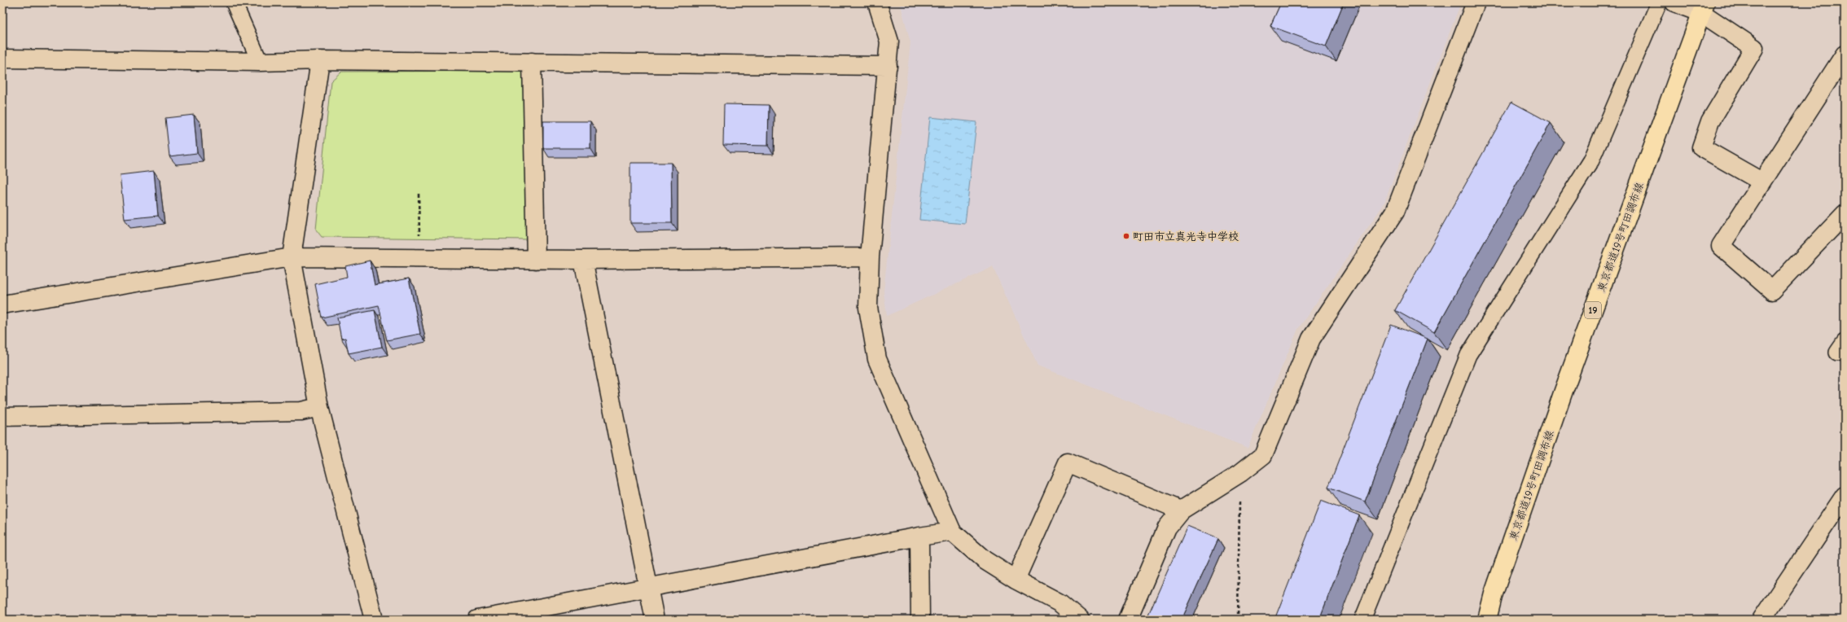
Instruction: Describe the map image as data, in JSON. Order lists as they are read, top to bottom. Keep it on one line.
{"streets":{"main road":["東京都道19号町田調布線","19"]},"places":["町田市立真光寺中学校"]}
